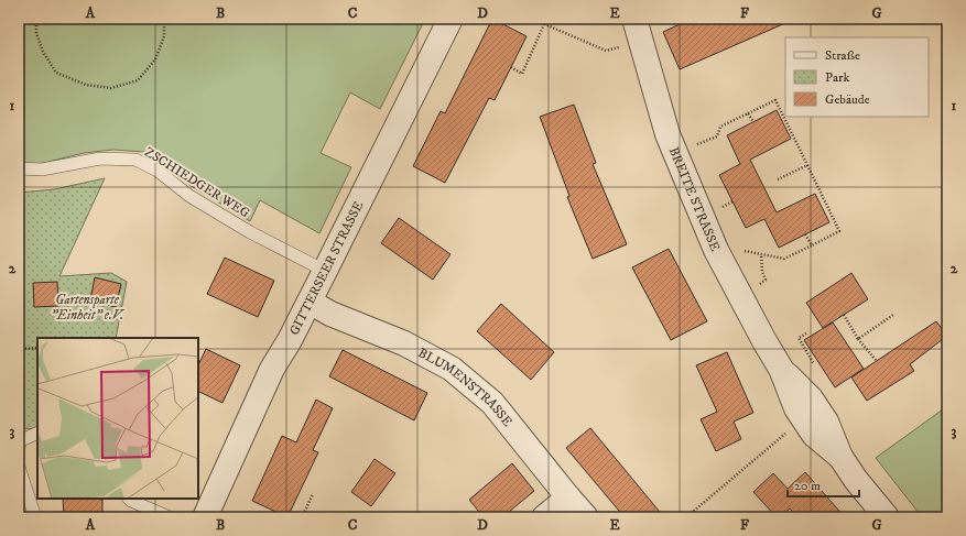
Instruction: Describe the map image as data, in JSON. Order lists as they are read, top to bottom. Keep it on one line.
{"streets":{"street":["BREITE STRASSE","GITTERSEER STRASSE","BLUMENSTRASSE"],"lane":["ZSCHIEDGER WEG"]},"crossings":[["ZSCHIEDGER WEG","GITTERSEER STRASSE"],["GITTERSEER STRASSE","BLUMENSTRASSE"]],"parks":["Gartensparte \"Einheit\" e.V."],"legend":["Straße","Park","Gebäude"],"scale_bar":"20 m","grid":{"columns":["A","B","C","D","E","F","G"],"rows":["1","2","3"]}}
